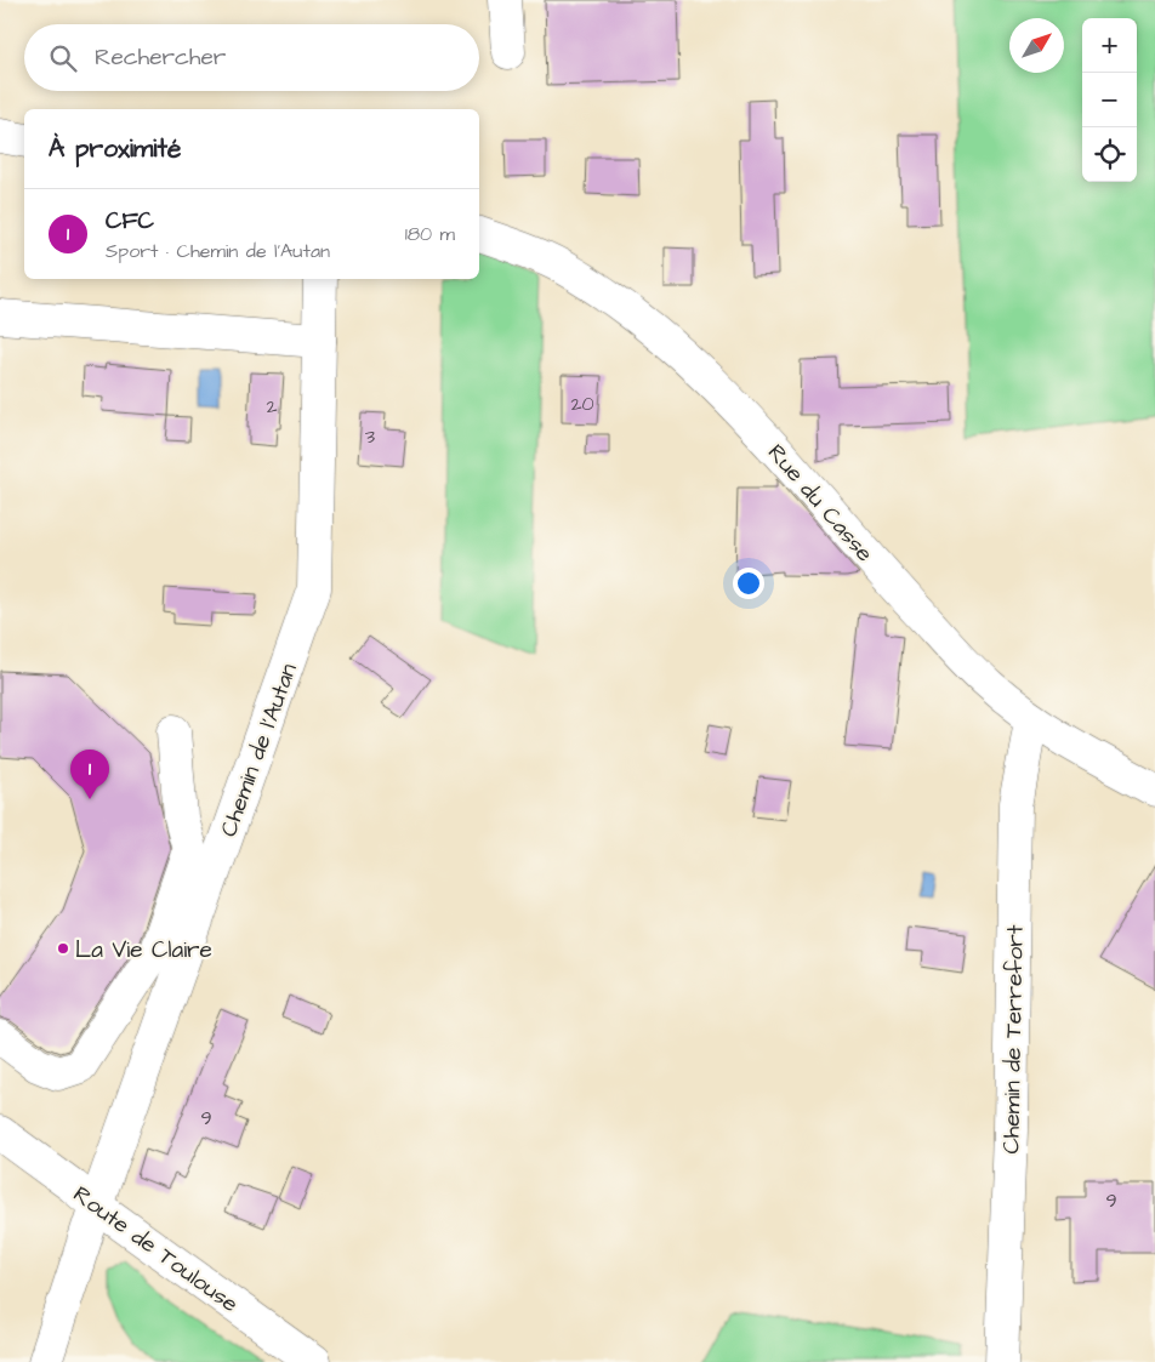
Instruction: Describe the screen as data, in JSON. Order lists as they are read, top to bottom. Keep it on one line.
{"streets":{"street":["Rue du Casse","Chemin de l'Autan","Chemin de Terrefort","Route de Toulouse"]},"crossings":[["Rue du Casse","Chemin de Terrefort"],["Chemin de l'Autan","Route de Toulouse"]],"places":["La Vie Claire"],"house_numbers":["20","2","3","9","9"],"north":"top right","page":{"map_buttons":["+","−"],"search":"Rechercher","heading":"À proximité","list":[{"mark":"1","name":"CFC","note":"Sport · Chemin de l'Autan","value":"180 m"}],"pins":"1"}}
